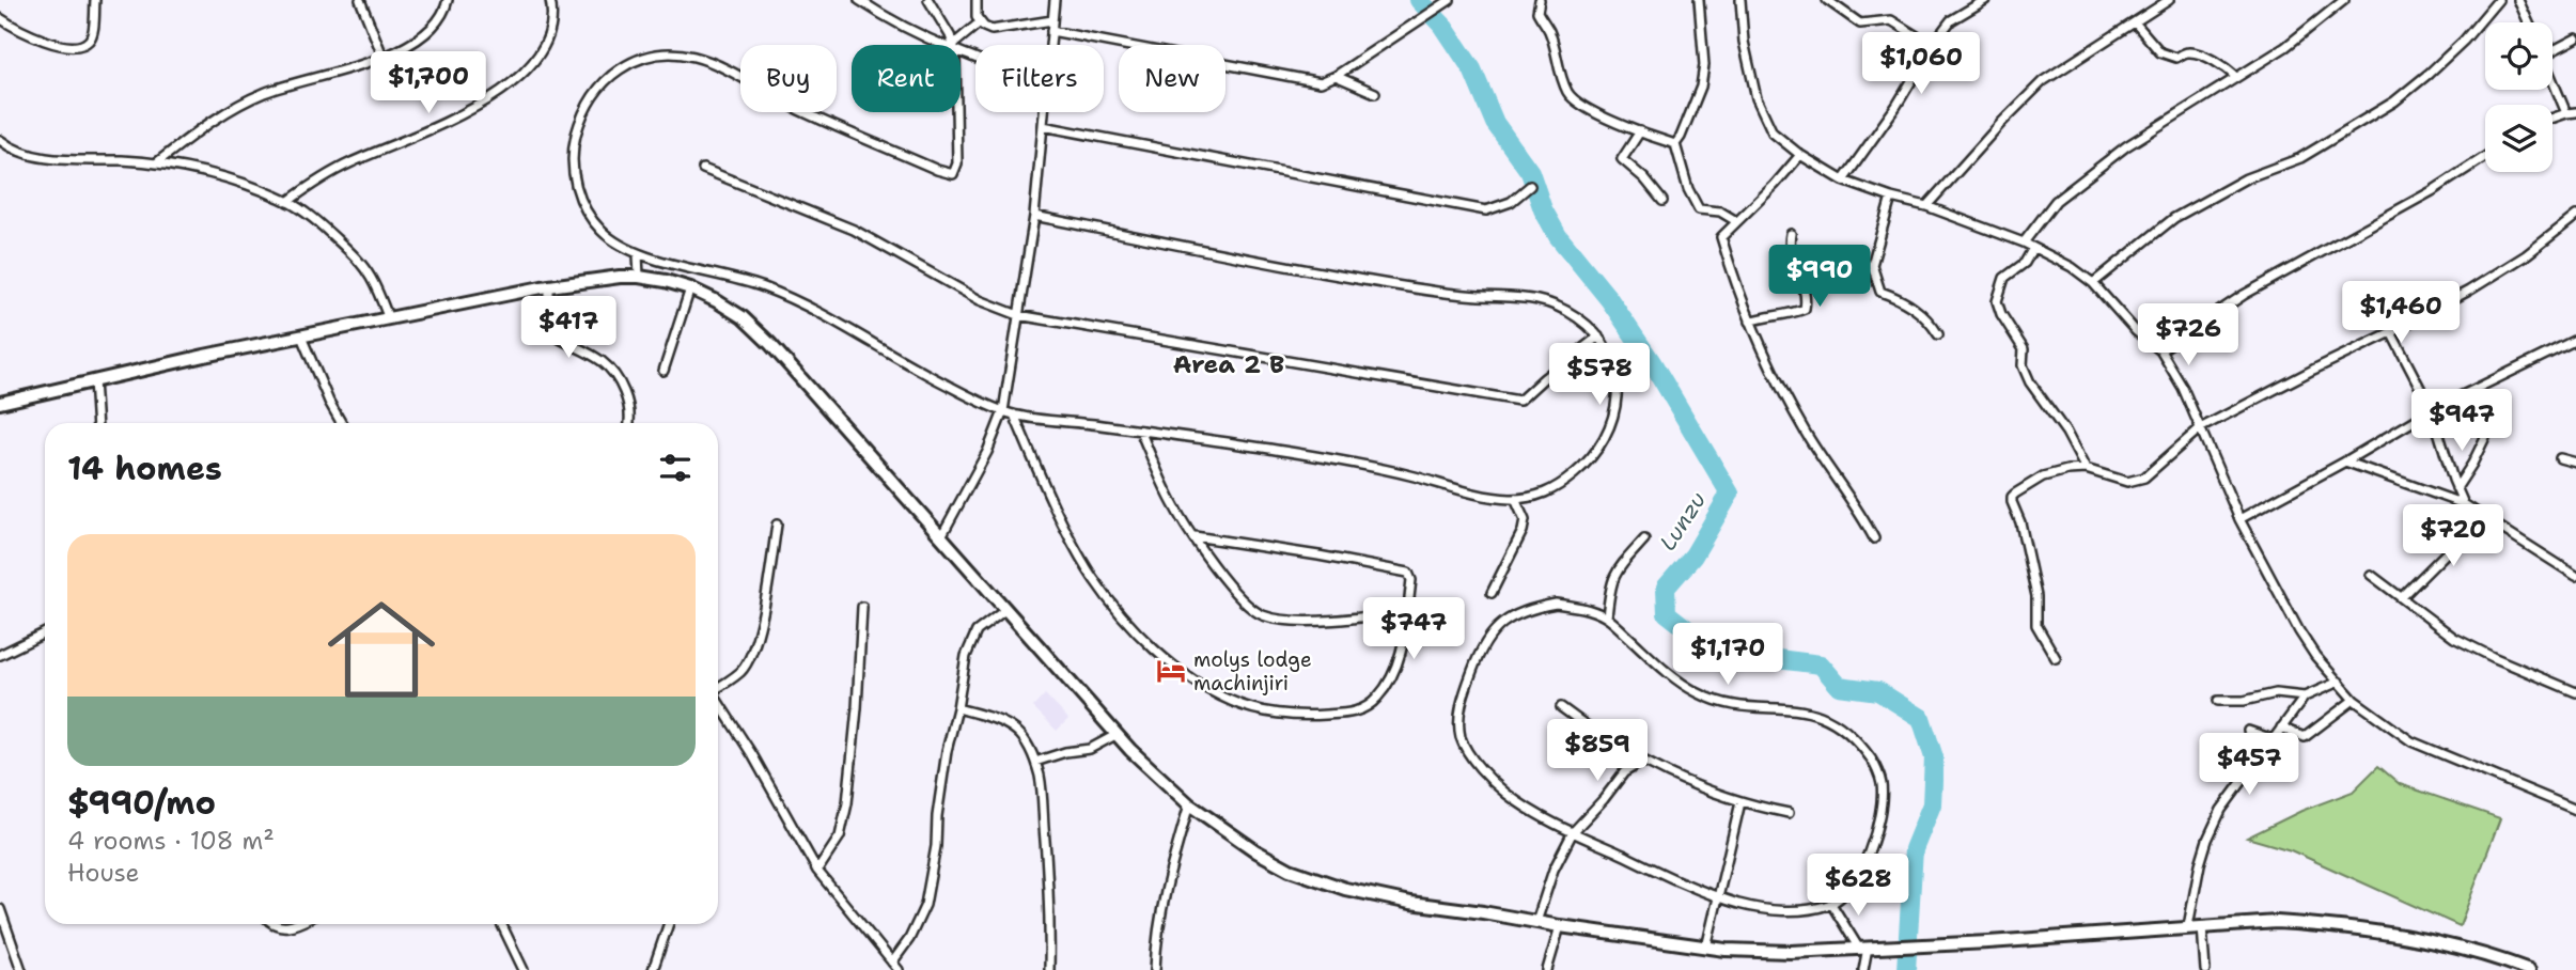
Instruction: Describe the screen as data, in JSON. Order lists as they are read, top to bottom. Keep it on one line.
{"districts":["Area 2 B"],"water":["Lunzu"],"places":{"hotel":["molys lodge machinjiri"]},"page":{"price":["$1,060","$1,700","$990","$1,460","$417","$726","$578","$947","$720","$747","$1,170","$859","$457","$628"],"chip":["Buy","Rent","Filters","New"],"heading":"14 homes","list":[{"name":"$990/mo","note":"4 rooms · 108 m² · House"}]}}
